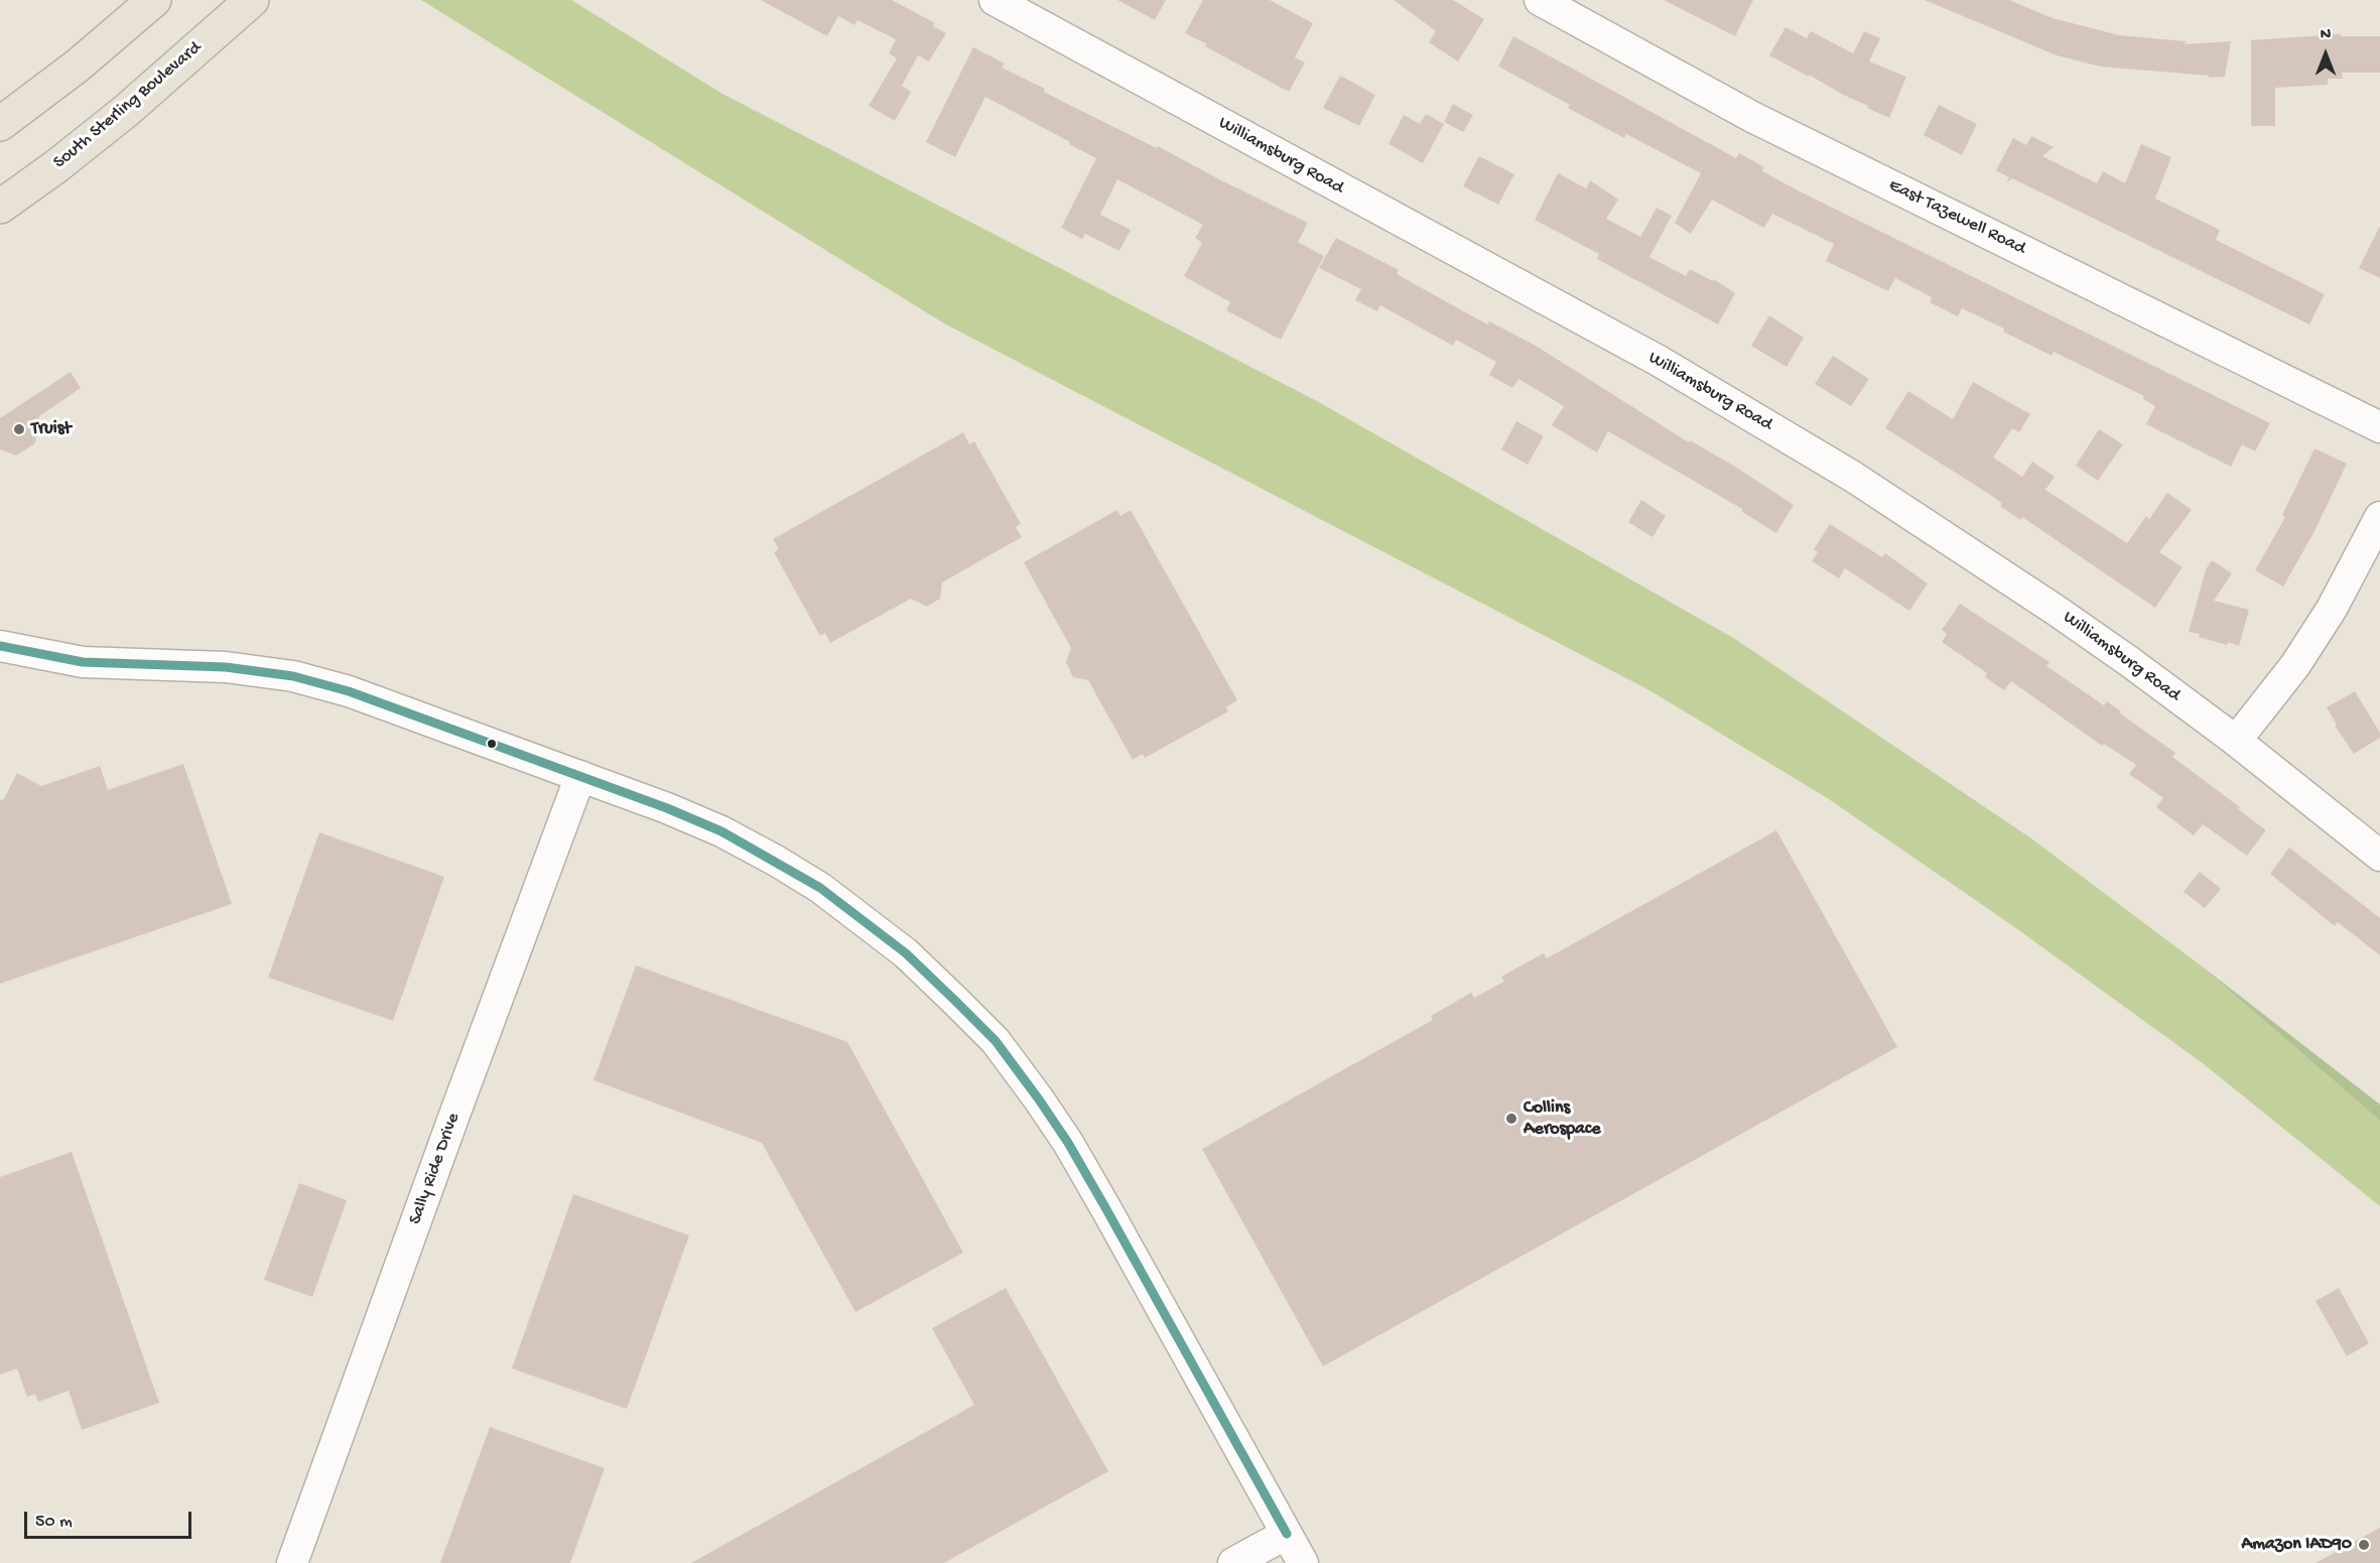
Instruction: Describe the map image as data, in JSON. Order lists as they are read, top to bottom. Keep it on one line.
{"streets":{"main road":["South Sterling Boulevard"],"street":["Williamsburg Road","East Tazewell Road","Sally Ride Drive"]},"places":["Truist","Collins Aerospace","Amazon IAD90"],"scale_bar":"50 m","north":"top"}
